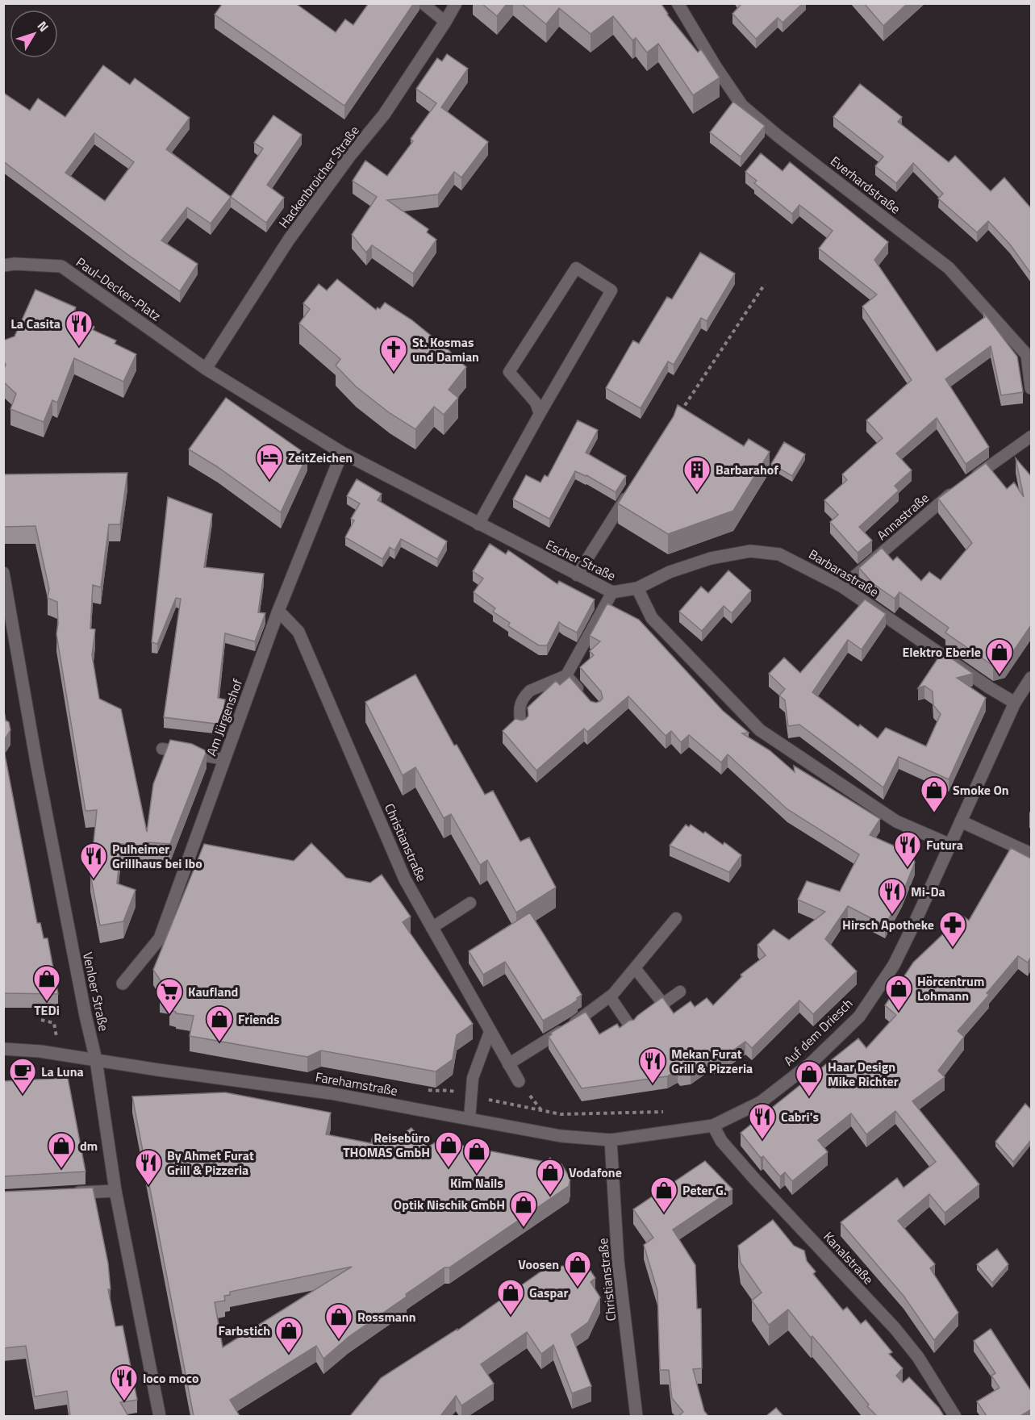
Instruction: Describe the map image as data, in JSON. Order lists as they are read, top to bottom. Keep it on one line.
{"streets":{"street":["Hackenbroicher Straße","Everhardstraße","Paul-Decker-Platz","Escher Straße","Barbarastraße","Am Jürgenshof","Christianstraße","Venloer Straße","Auf dem Driesch","Farehamstraße","Kanalstraße"],"lane":["Annastraße"]},"crossings":[["Hackenbroicher Straße","Paul-Decker-Platz"],["Hackenbroicher Straße","Escher Straße"],["Paul-Decker-Platz","Escher Straße"],["Annastraße","Barbarastraße"],["Escher Straße","Barbarastraße"],["Escher Straße","Am Jürgenshof"],["Barbarastraße","Auf dem Driesch"],["Am Jürgenshof","Christianstraße"],["Christianstraße","Auf dem Driesch"],["Christianstraße","Farehamstraße"],["Venloer Straße","Farehamstraße"],["Auf dem Driesch","Farehamstraße"],["Auf dem Driesch","Kanalstraße"]],"places":{"restaurant":["La Casita","Futura","Pulheimer Grillhaus bei Ibo","Mi-Da","Mekan Furat Grill & Pizzeria","Cabri's","By Ahmet Furat Grill & Pizzeria","loco moco"],"church":["St. Kosmas und Damian"],"hotel":["ZeitZeichen"],"building":["Barbarahof"],"shop":["Elektro Eberle","Smoke On","TEDi","Hörcentrum Lohmann","Friends","Haar Design Mike Richter","Reisebüro THOMAS GmbH","dm","Kim Nails","Vodafone","Peter G.","Optik Nischik GmbH","Voosen","Gaspar","Rossmann","Farbstich"],"pharmacy":["Hirsch Apotheke"],"supermarket":["Kaufland"],"cafe":["La Luna"]},"north":"top right"}
